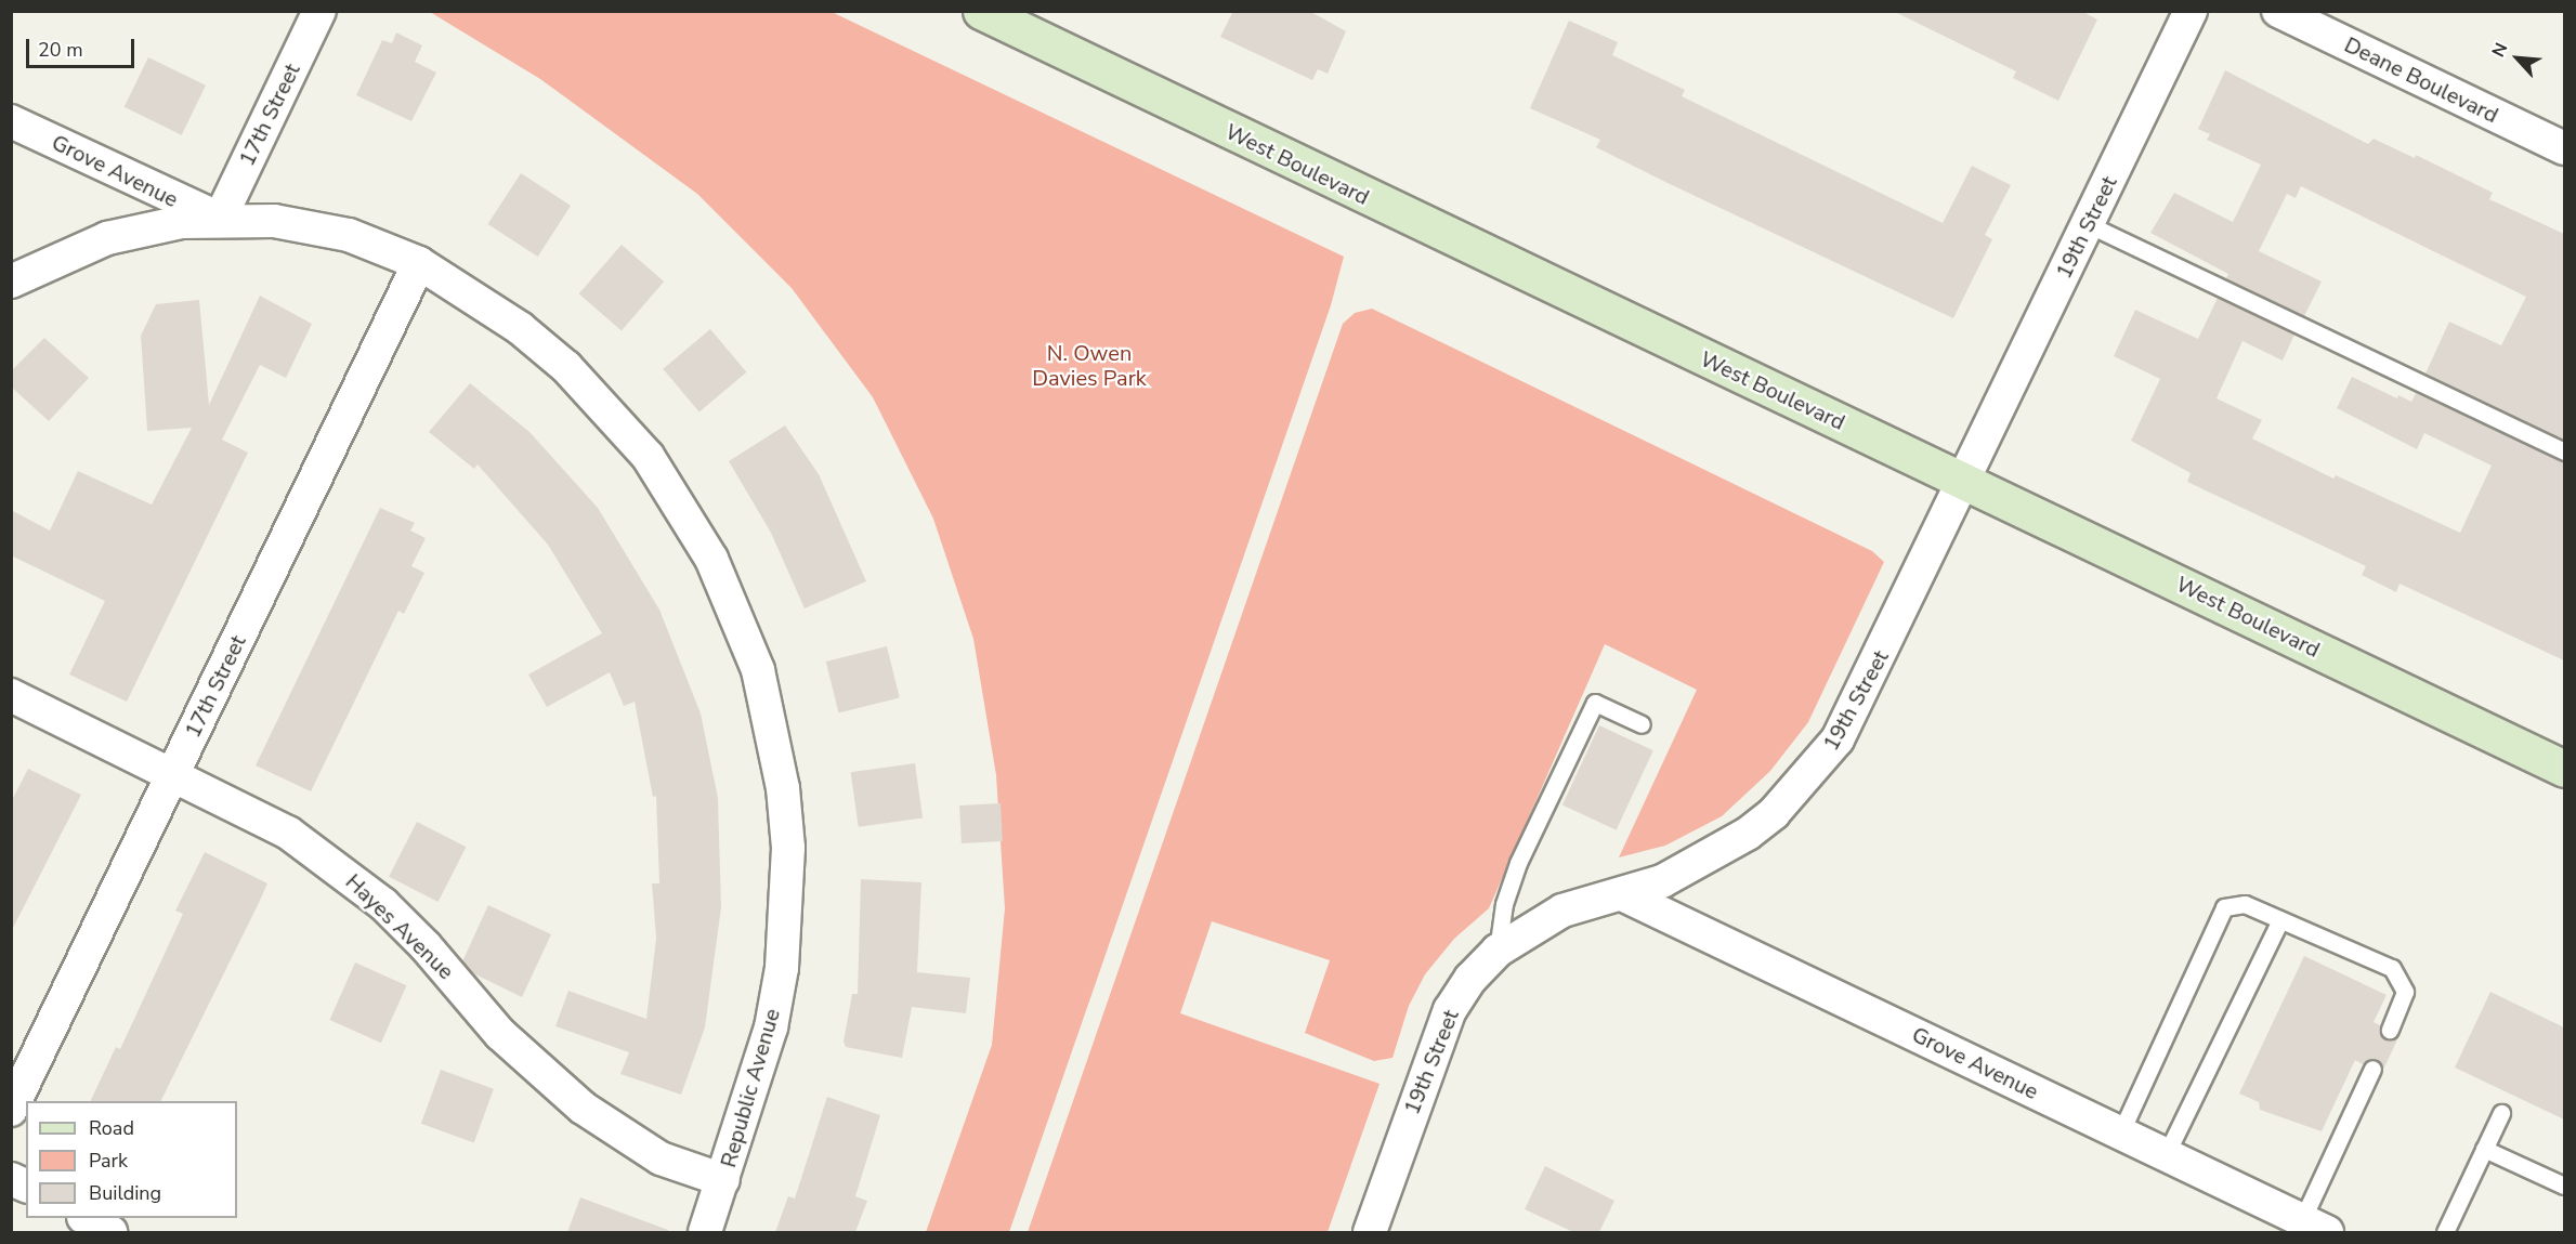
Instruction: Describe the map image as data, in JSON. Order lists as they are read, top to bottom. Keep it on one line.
{"streets":{"street":["Deane Boulevard","17th Street","West Boulevard","Grove Avenue","19th Street","Hayes Avenue","Republic Avenue"]},"crossings":[["17th Street","Grove Avenue"],["17th Street","Hayes Avenue"],["17th Street","Republic Avenue"],["West Boulevard","19th Street"],["Grove Avenue","19th Street"],["Grove Avenue","Republic Avenue"],["Hayes Avenue","Republic Avenue"]],"parks":["N. Owen Davies Park"],"legend":["Road","Park","Building"],"scale_bar":"20 m","north":"top left"}
